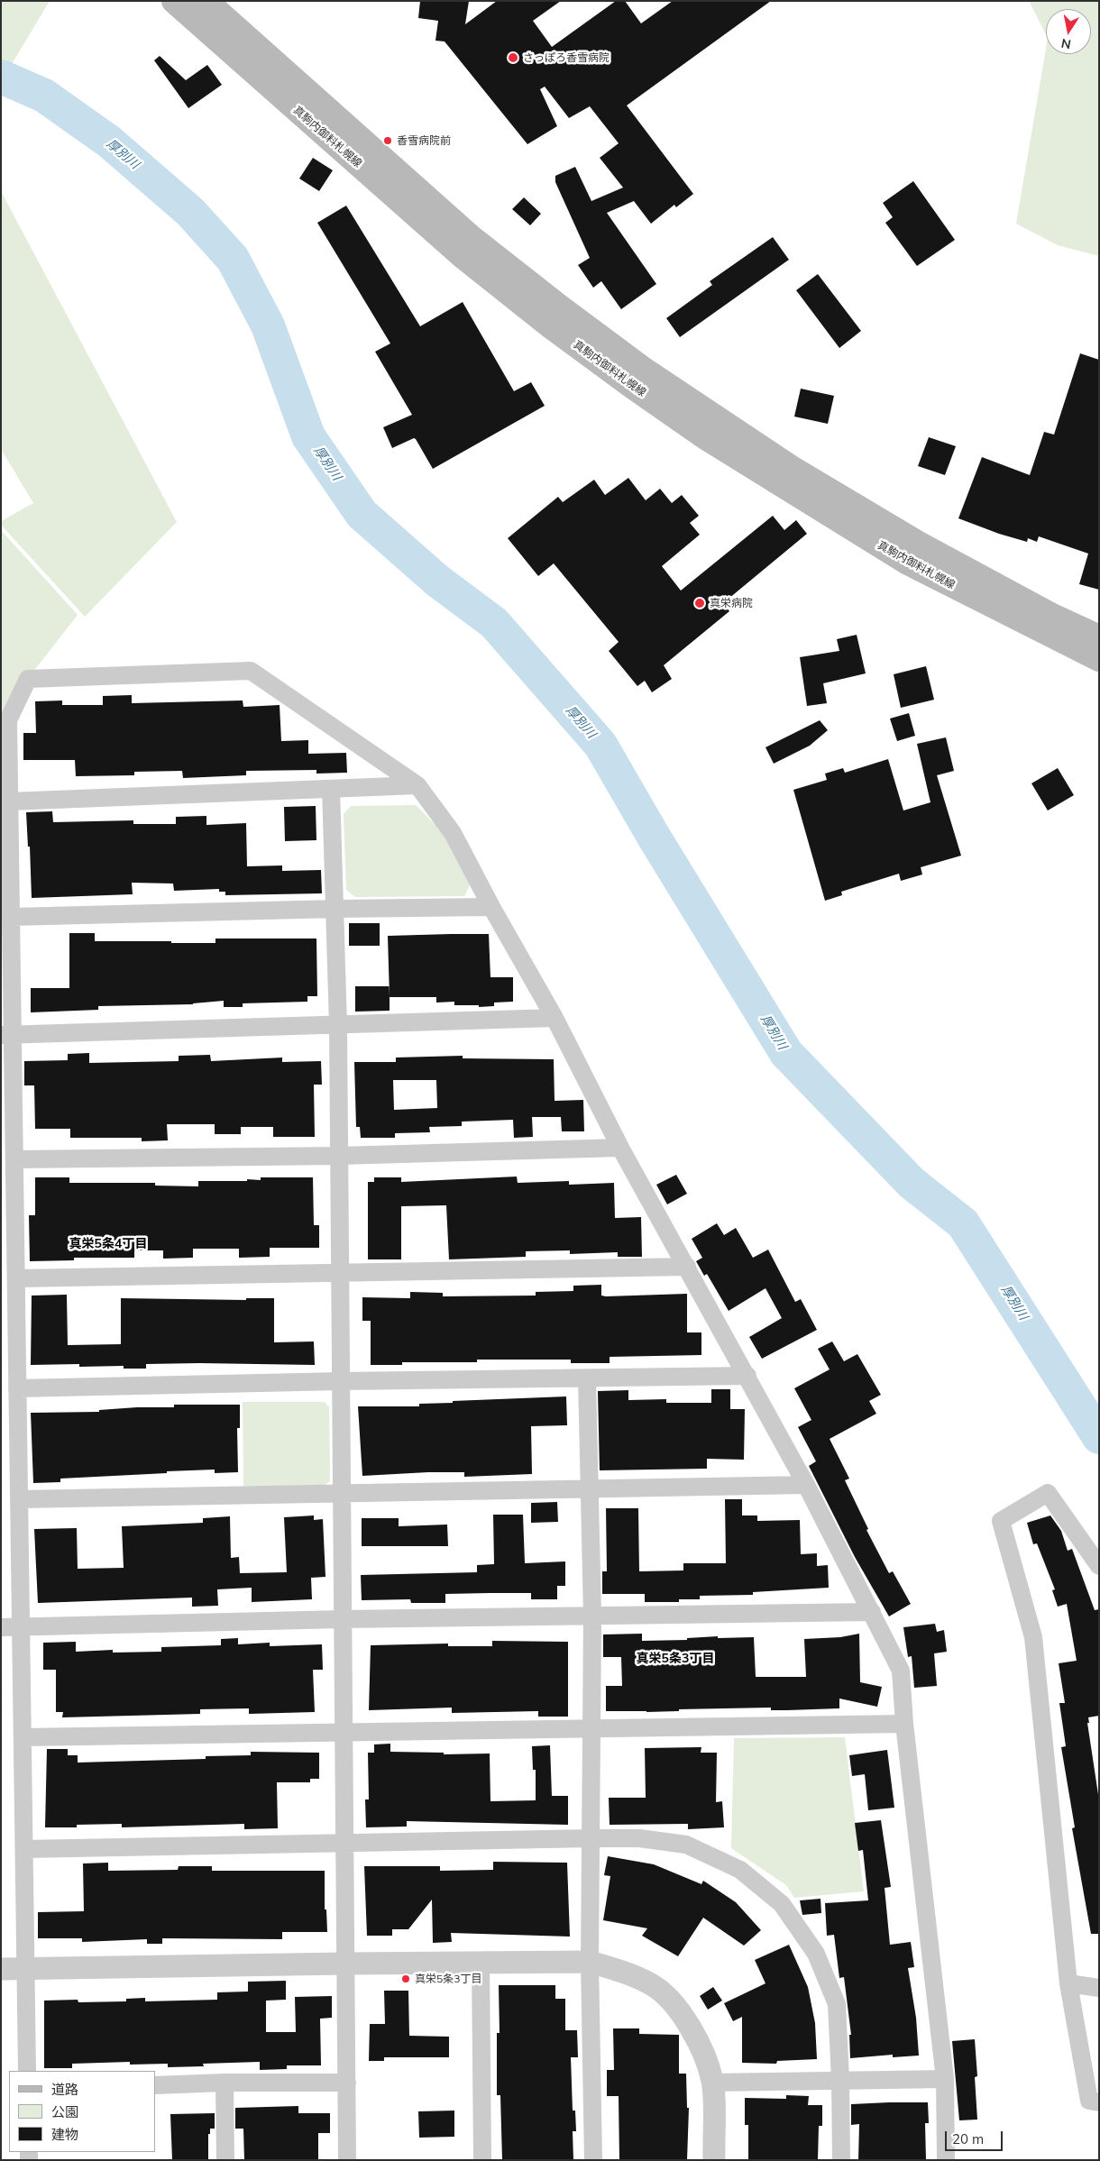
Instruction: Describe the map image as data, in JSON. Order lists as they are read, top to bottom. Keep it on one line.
{"streets":{"main road":["真駒内御料札幌線"]},"districts":["真栄5条4丁目","真栄5条3丁目"],"water":["厚別川"],"places":["さっぽろ香雪病院","香雪病院前","真栄病院","真栄5条3丁目"],"legend":["道路","公園","建物"],"scale_bar":"20 m","north":"bottom"}
